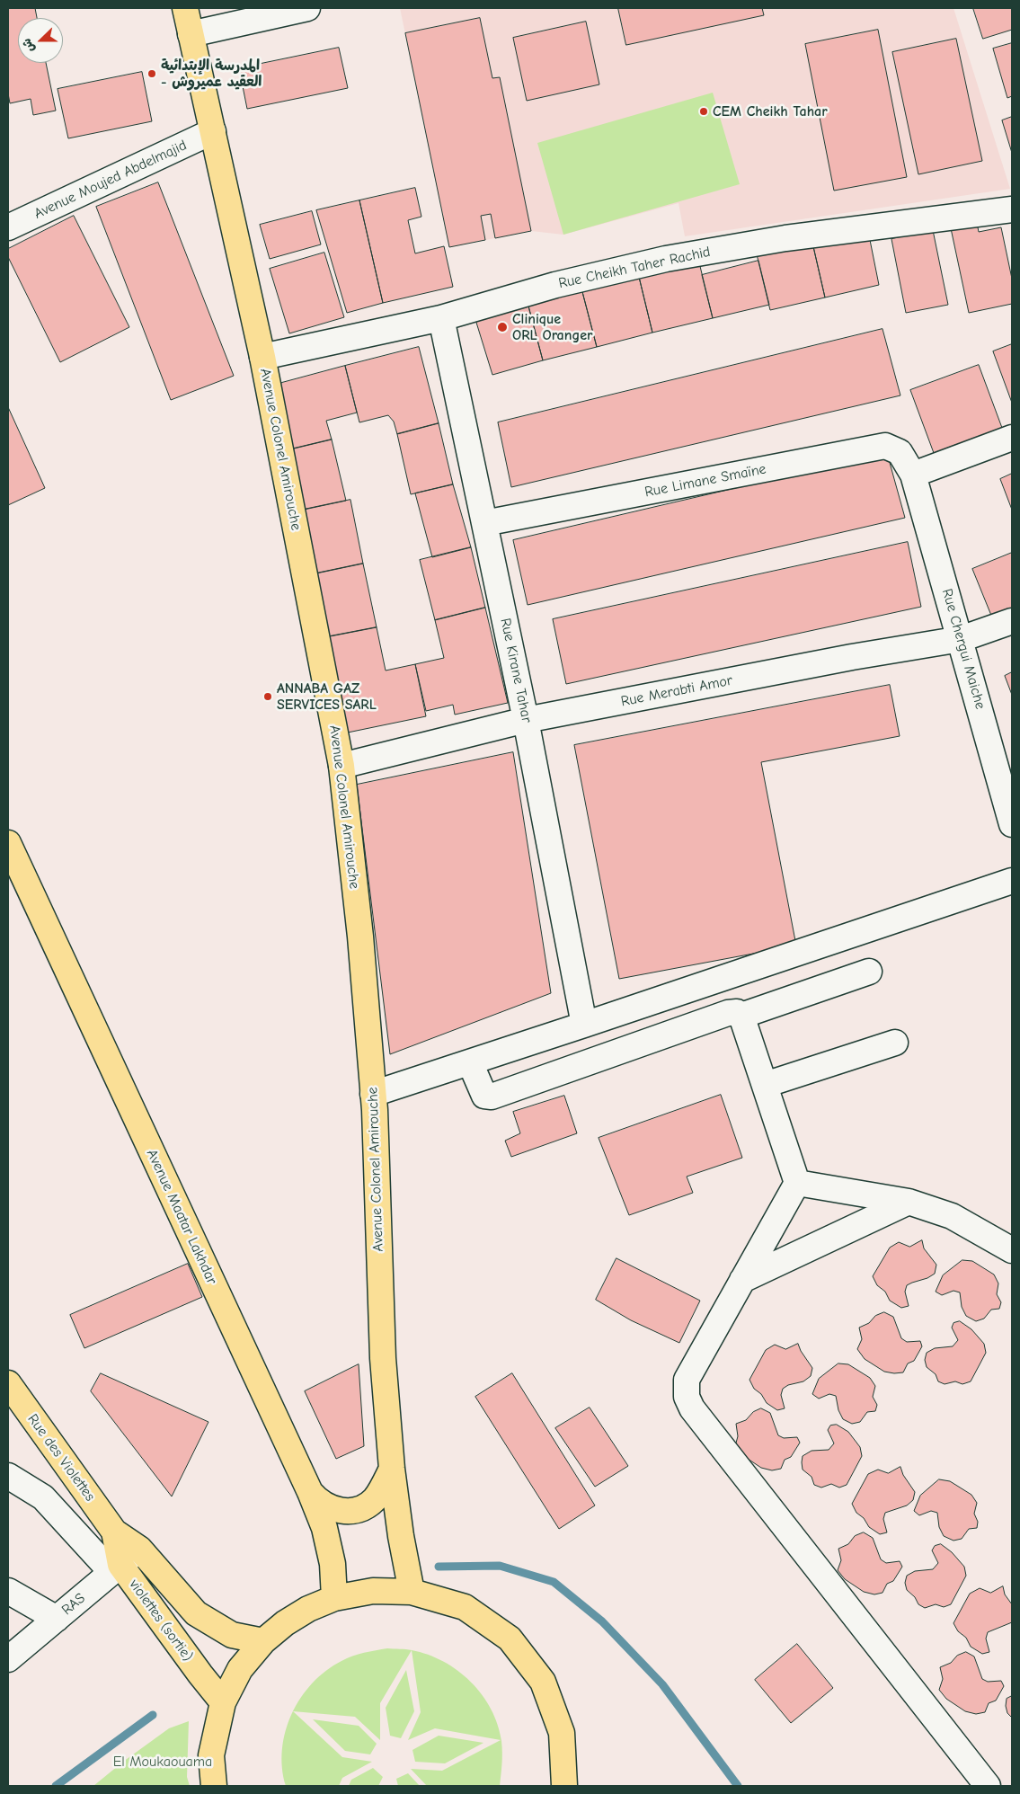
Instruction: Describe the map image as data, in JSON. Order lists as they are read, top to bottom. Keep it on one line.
{"streets":{"main road":["Avenue Colonel Amirouche","Avenue Maatar Lakhdar","Rue des Violettes","violettes (sortie)"],"street":["Avenue Moujed Abdelmajid","Rue Cheikh Taher Rachid","Rue Limane Smaïne","Rue Chergui Maiche","Rue Kirane Tahar","Rue Merabti Amor","RAS"]},"crossings":[["Avenue Moujed Abdelmajid","Avenue Colonel Amirouche"],["Rue Cheikh Taher Rachid","Avenue Colonel Amirouche"],["Rue Cheikh Taher Rachid","Rue Kirane Tahar"],["Avenue Colonel Amirouche","Rue Merabti Amor"],["Rue Limane Smaïne","Rue Chergui Maiche"],["Rue Limane Smaïne","Rue Kirane Tahar"],["Rue Chergui Maiche","Rue Merabti Amor"],["Rue Kirane Tahar","Rue Merabti Amor"],["Rue des Violettes","violettes (sortie)"],["RAS","violettes (sortie)"]],"parks":["El Moukaouama"],"places":["المدرسة الإبتدائية - العقيد عميروش","CEM Cheikh Tahar","Clinique ORL Oranger","ANNABA GAZ SERVICES SARL"],"north":"left"}
